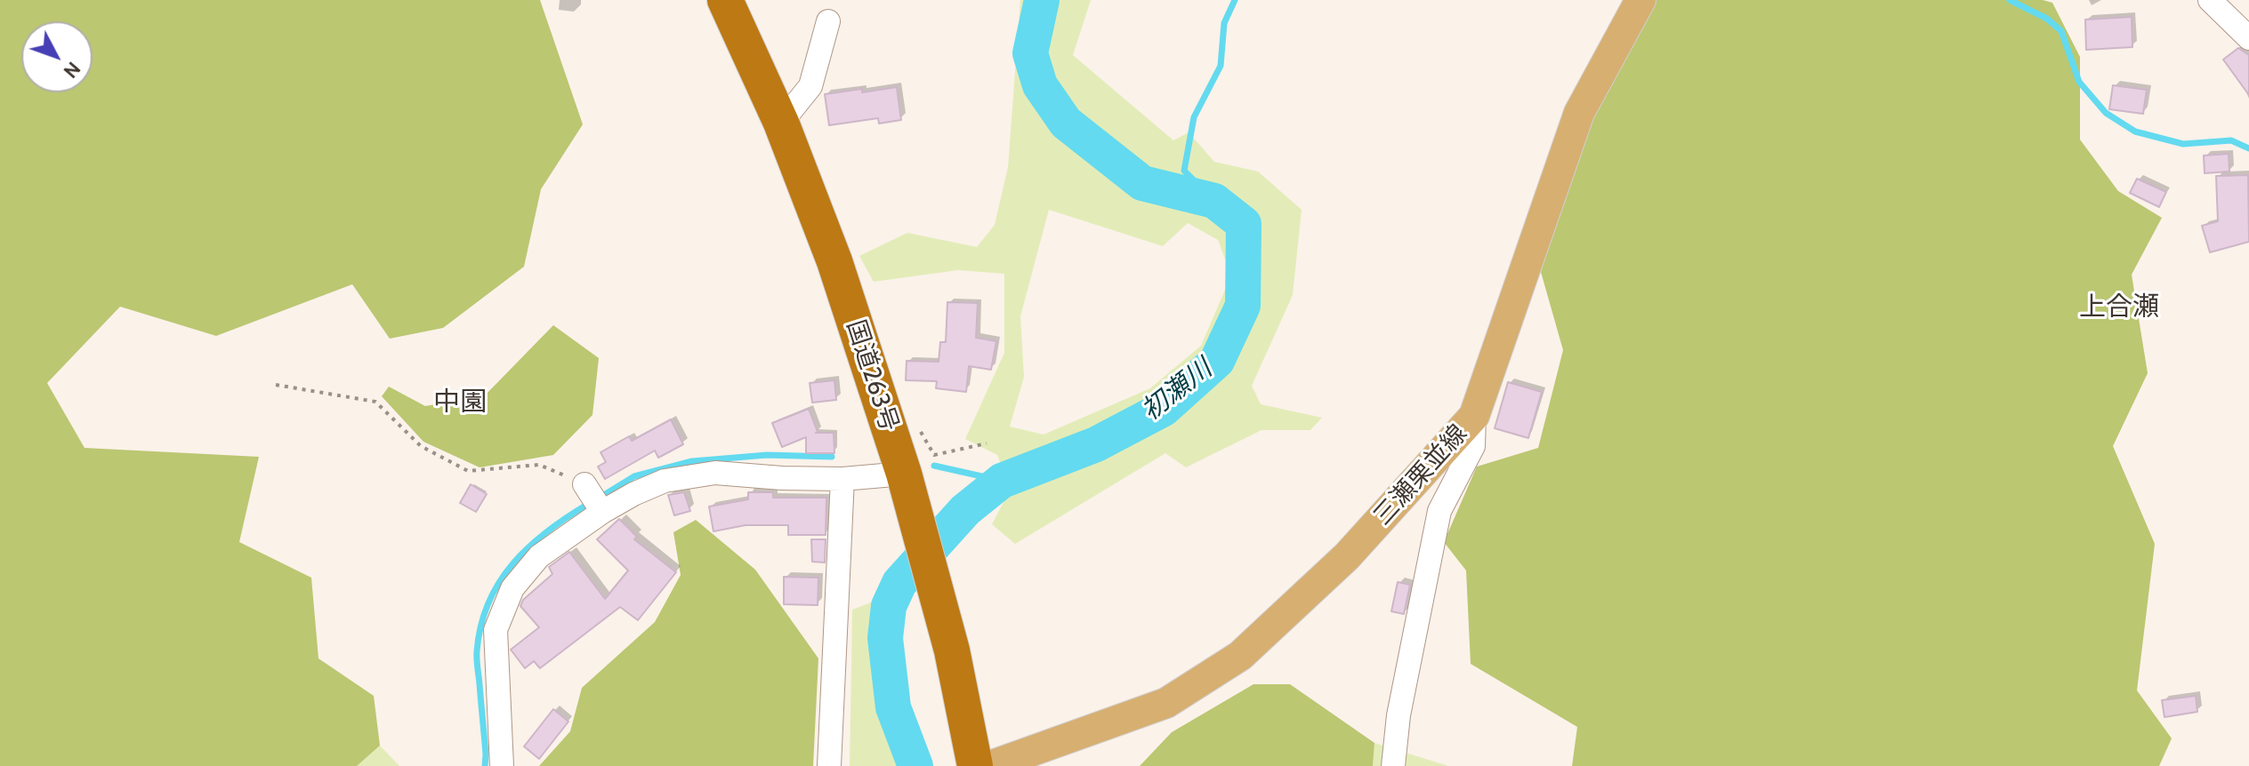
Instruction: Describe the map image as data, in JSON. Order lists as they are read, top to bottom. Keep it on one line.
{"streets":{"highway":["国道263号"],"main road":["三瀬栗並線"]},"districts":["上合瀬","中園"],"water":["初瀬川"],"north":"bottom right"}
